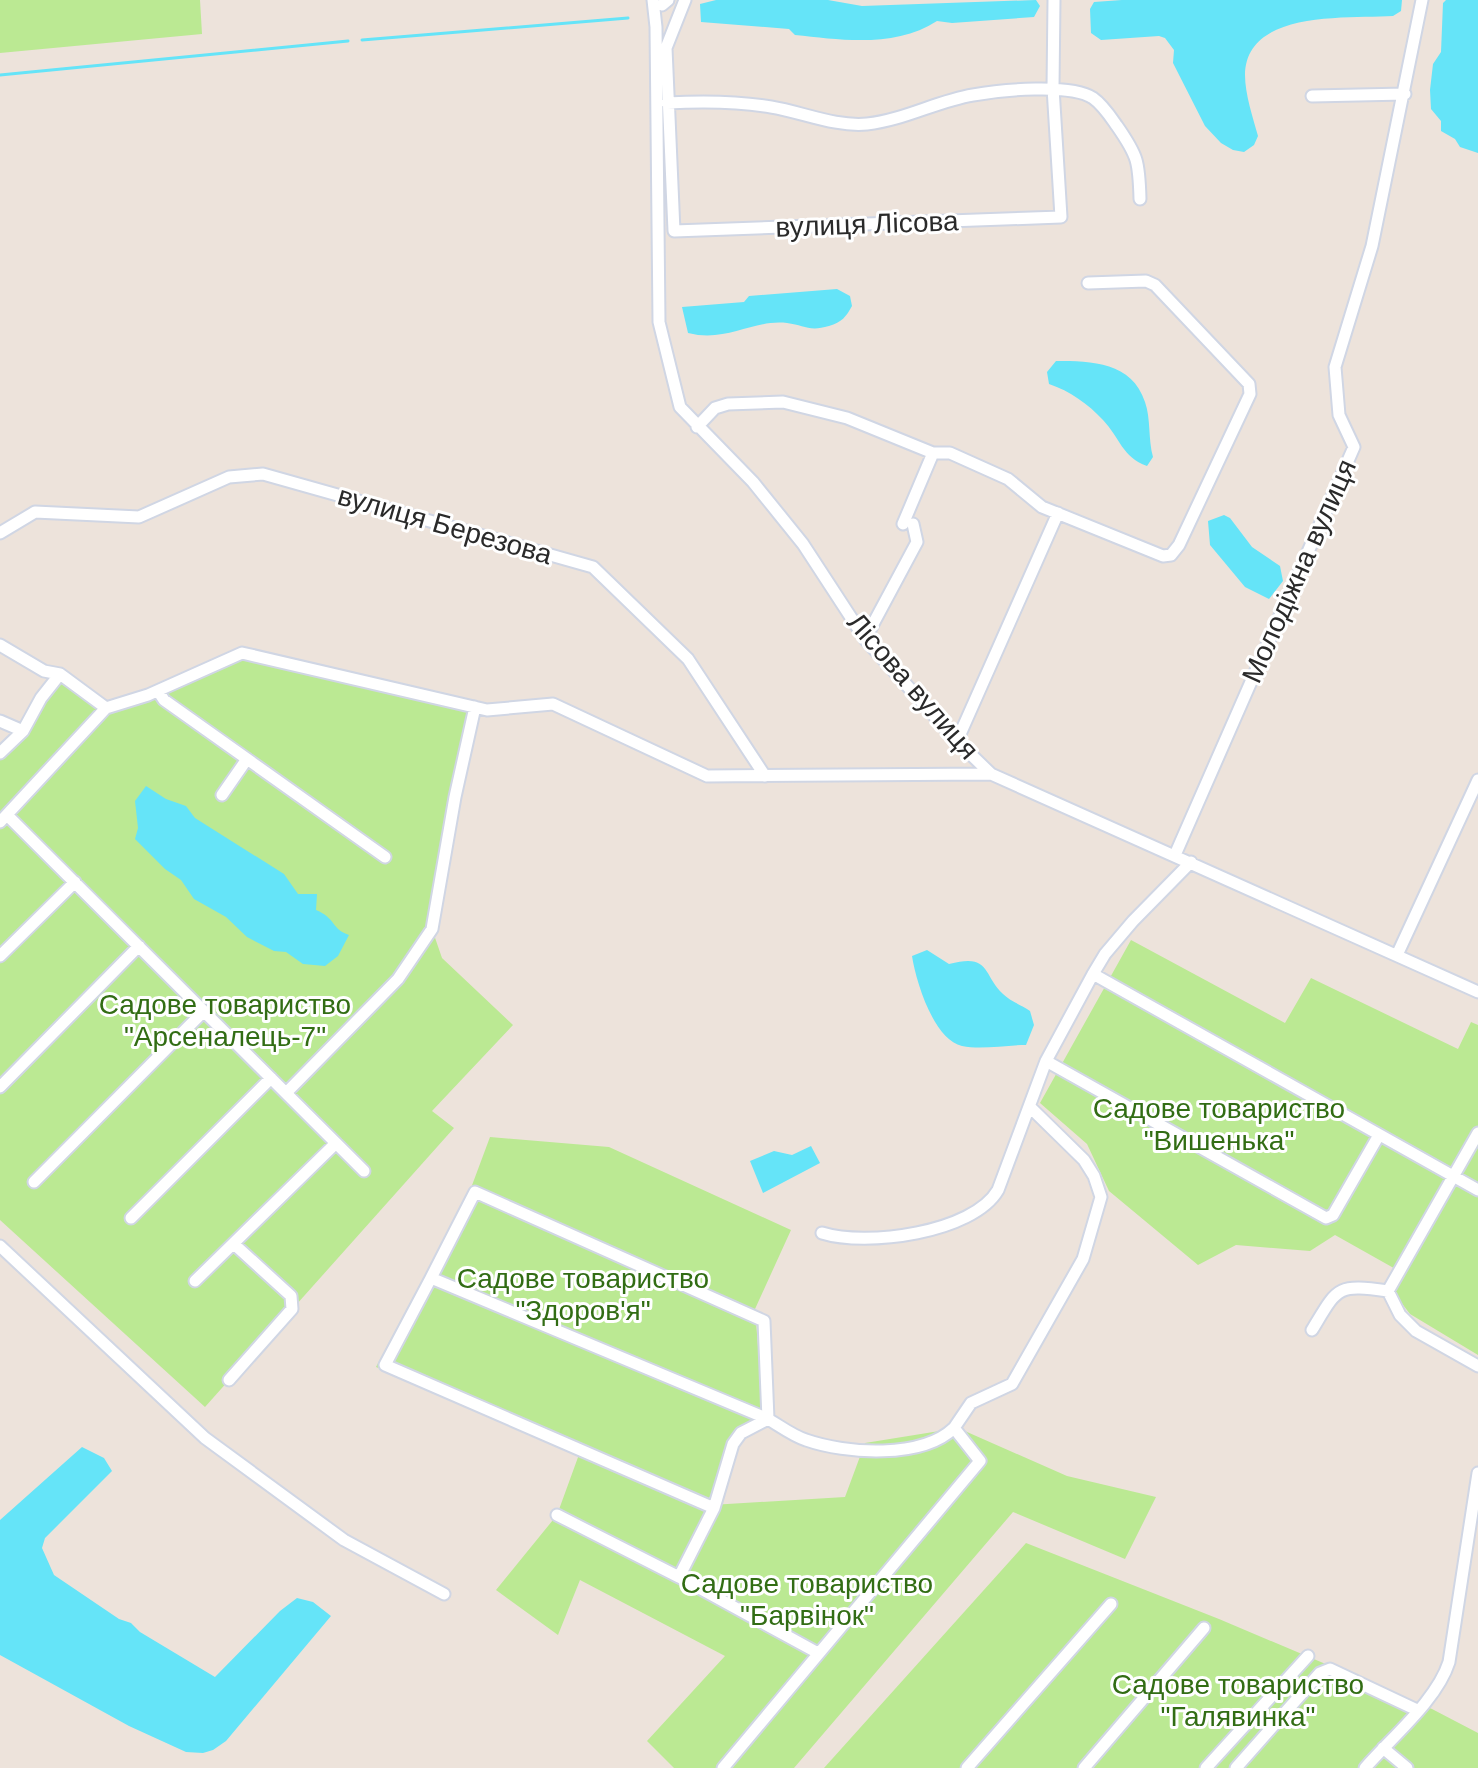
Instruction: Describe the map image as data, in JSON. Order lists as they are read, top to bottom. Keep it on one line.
{"streets":{"street":["вулиця Лісова","вулиця Березова","Молодіжна вулиця","Лісова вулиця"]},"crossings":[["Молодіжна вулиця","Лісова вулиця"]],"parks":["Садове товариство \"Арсеналець-7\"","Садове товариство \"Вишенька\"","Садове товариство \"Здоров'я\"","Садове товариство \"Барвінок\"","Садове товариство \"Галявинка\""]}
